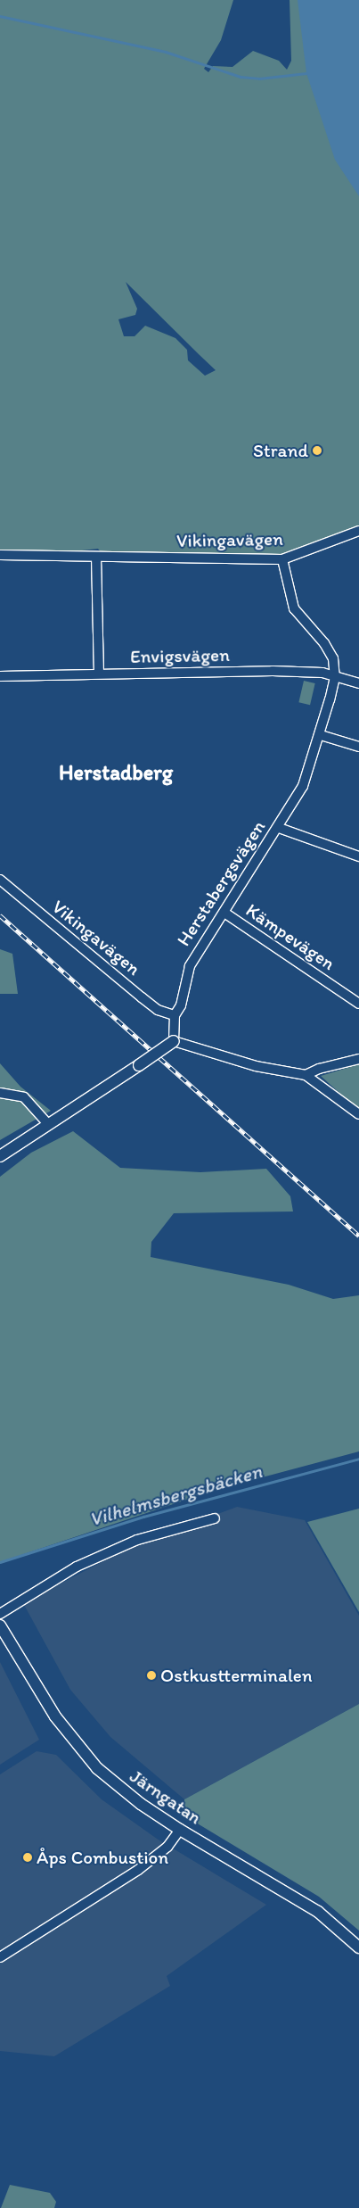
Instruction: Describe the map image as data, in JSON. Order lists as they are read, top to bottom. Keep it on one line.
{"streets":{"street":["Vikingavägen","Envigsvägen","Herstabergsvägen","Kämpevägen","Järngatan"]},"crossings":[["Vikingavägen","Herstabergsvägen"],["Envigsvägen","Herstabergsvägen"],["Herstabergsvägen","Kämpevägen"]],"districts":["Herstadberg"],"water":["Vilhelmsbergsbäcken"],"places":["Strand","Ostkustterminalen","Åps Combustion"]}
